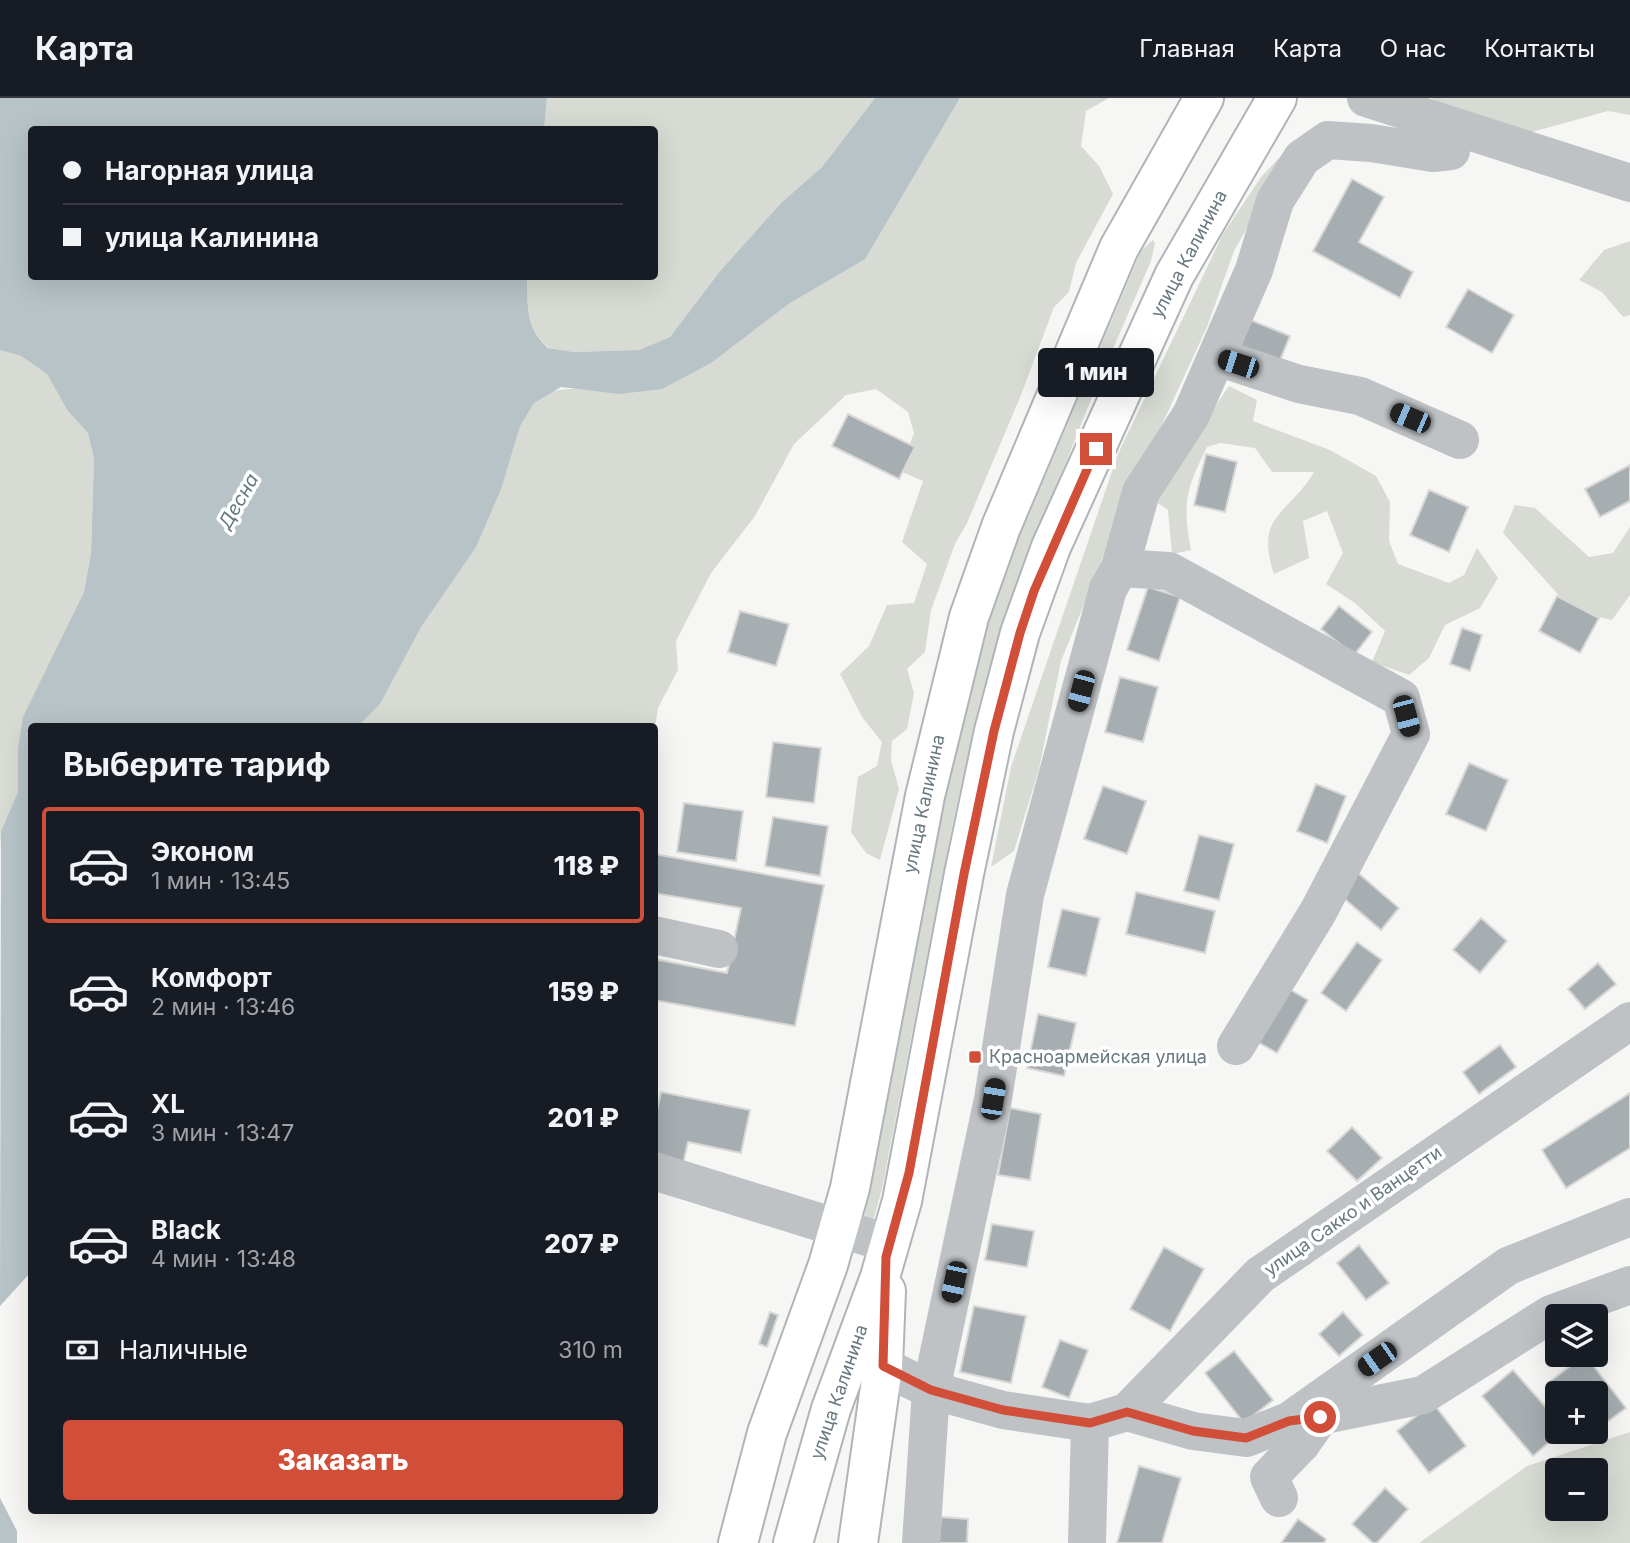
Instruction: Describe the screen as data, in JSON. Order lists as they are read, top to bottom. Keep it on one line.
{"streets":{"main road":["улица Калинина"],"street":["улица Сакко и Ванцетти"]},"water":["Десна"],"places":{"transit":["Красноармейская улица"]},"page":{"header":"Карта","nav":["Главная","Карта","О нас","Контакты"],"banner":["Нагорная улица","улица Калинина"],"bubble":"1 мин","heading":"Выберите тариф","list":[{"name":"Эконом","note":"1 мин · 13:45","value":"118 ₽"},{"name":"Комфорт","note":"2 мин · 13:46","value":"159 ₽"},{"name":"XL","note":"3 мин · 13:47","value":"201 ₽"},{"name":"Black","note":"4 мин · 13:48","value":"207 ₽"}],"map_buttons":["+","−"],"pay":["Наличные","310 m"],"buttons":"Заказать"}}
